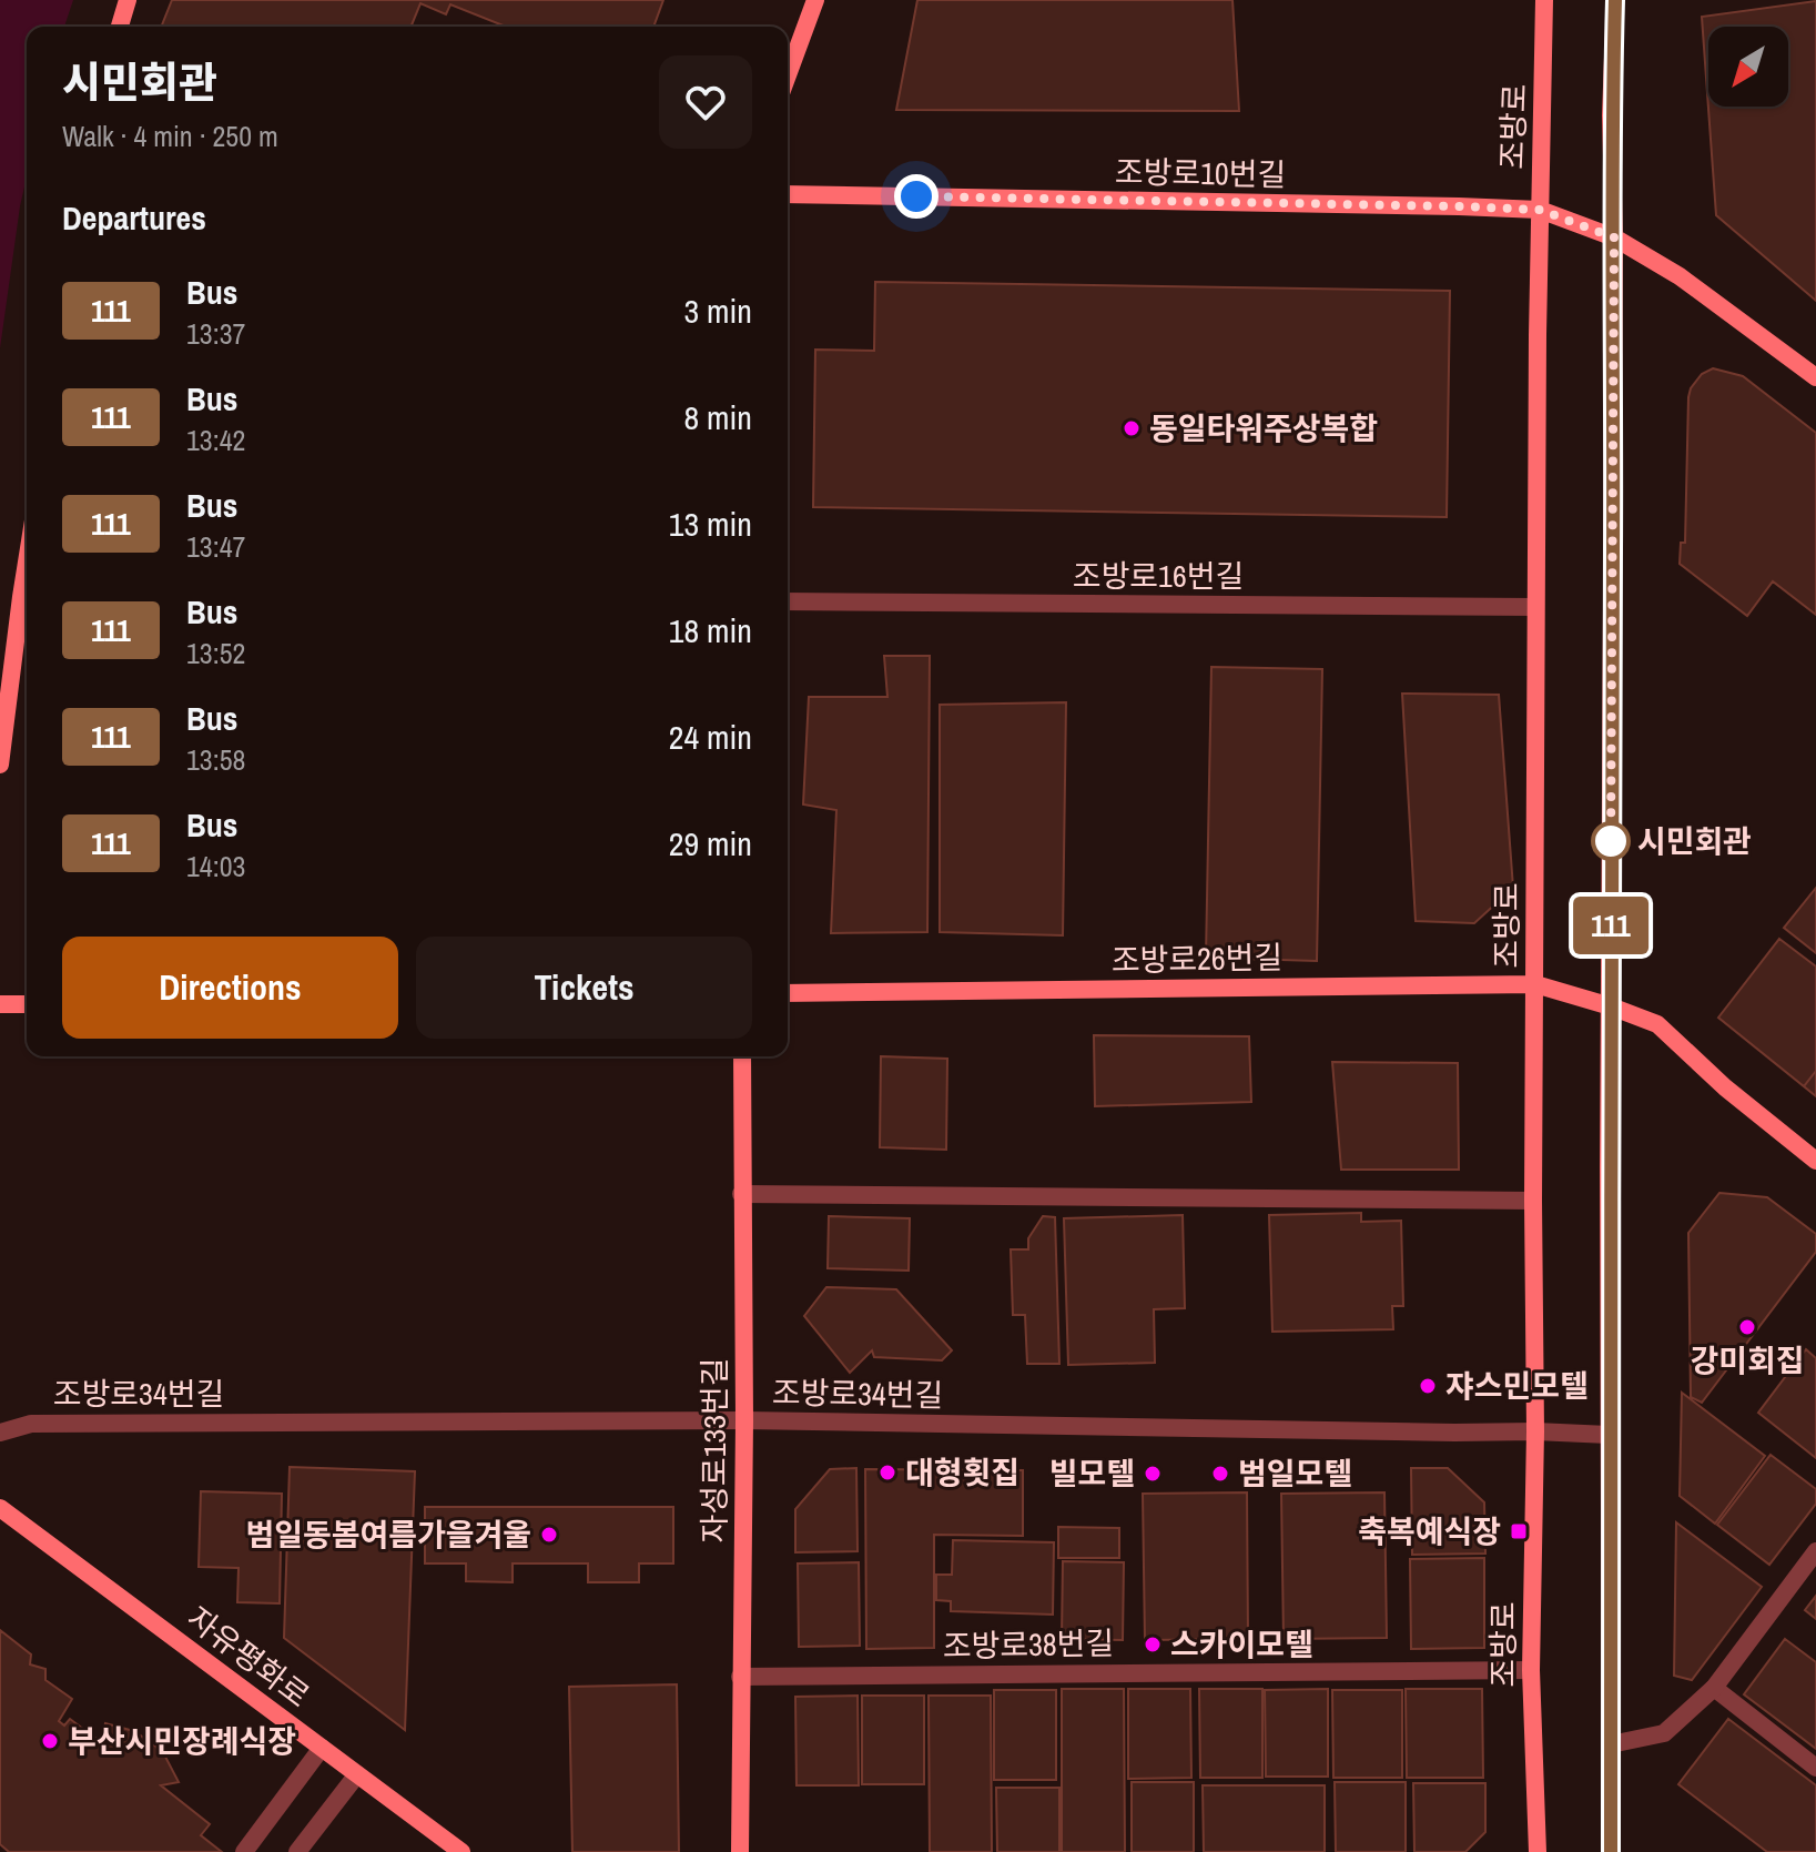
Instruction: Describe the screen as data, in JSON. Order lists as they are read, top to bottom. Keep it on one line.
{"streets":{"main road":["조방로","조방로10번길","조방로26번길","자성로133번길","자유평화로"],"street":["조방로16번길","조방로34번길","조방로38번길"]},"crossings":[["조방로","조방로10번길"],["조방로","조방로16번길"],["조방로","조방로26번길"],["조방로","조방로34번길"],["조방로","조방로38번길"],["조방로34번길","자성로133번길"],["자성로133번길","조방로38번길"]],"places":{"other":["동일타워주상복합","시민회관","강미회집","쟈스민모텔","대형횟집","빌모텔","범일모텔","범일동봄여름가을겨울","스카이모텔","부산시민장례식장"],"transit":["축복예식장"]},"lines":["bus line 111"],"north":"bottom left","page":{"on_map":"111","heading":[["시민회관","Walk · 4 min · 250 m"],"Departures"],"list":[{"mark":"111","name":"Bus","note":"13:37","value":"3 min"},{"mark":"111","name":"Bus","note":"13:42","value":"8 min"},{"mark":"111","name":"Bus","note":"13:47","value":"13 min"},{"mark":"111","name":"Bus","note":"13:52","value":"18 min"},{"mark":"111","name":"Bus","note":"13:58","value":"24 min"},{"mark":"111","name":"Bus","note":"14:03","value":"29 min"}],"buttons":["Directions","Tickets"]}}
